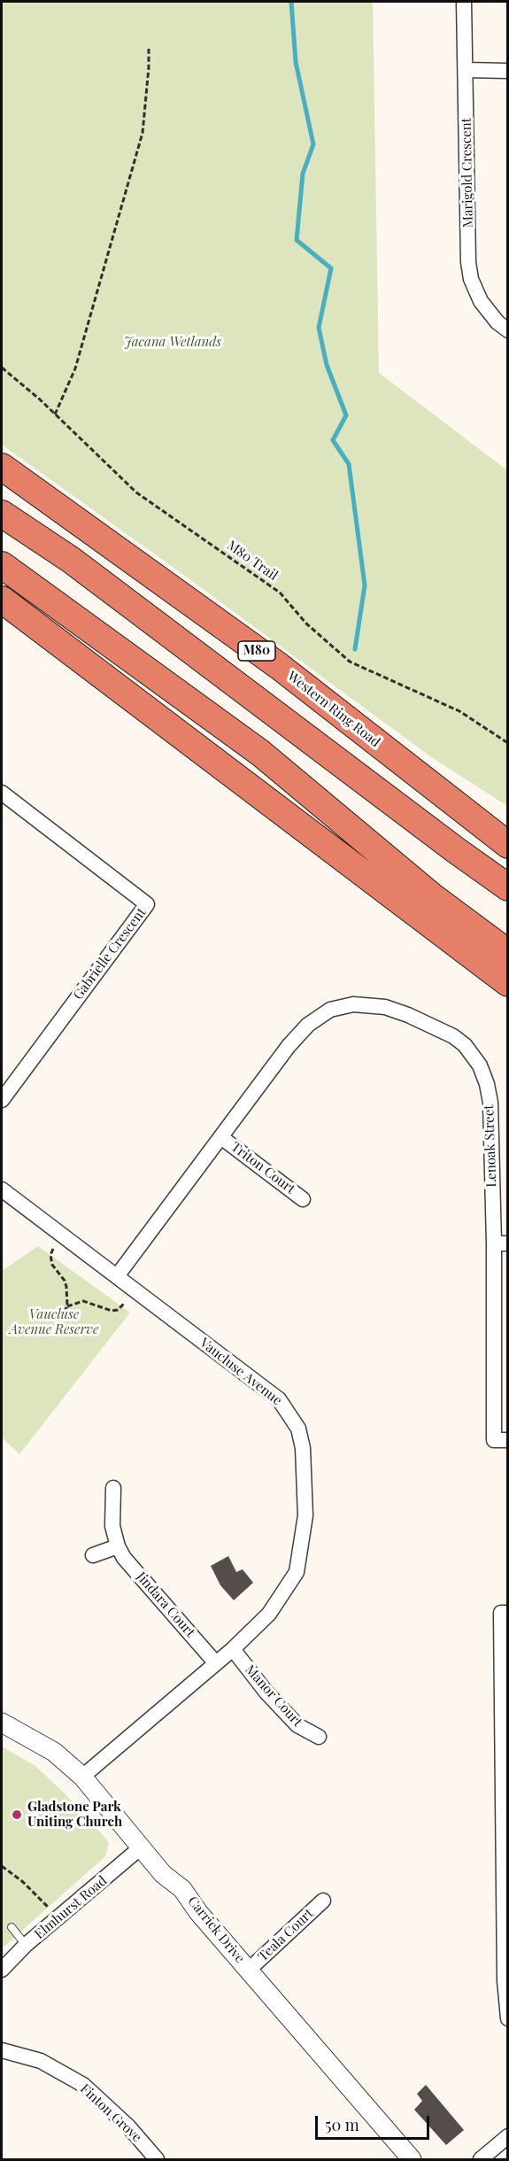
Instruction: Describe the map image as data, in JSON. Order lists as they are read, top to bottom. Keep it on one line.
{"streets":{"highway":["M80","Western Ring Road"],"street":["Marigold Crescent","Gabrielle Crescent","Lenoak Street","Triton Court","Vaucluse Avenue","Jindara Court","Manor Court","Elmhurst Road","Carrick Drive","Teala Court","Finton Grove"],"path":["M80 Trail"]},"crossings":[["Lenoak Street","Triton Court"],["Lenoak Street","Vaucluse Avenue"],["Vaucluse Avenue","Jindara Court"],["Vaucluse Avenue","Manor Court"],["Vaucluse Avenue","Carrick Drive"],["Elmhurst Road","Carrick Drive"],["Carrick Drive","Teala Court"]],"parks":["Jacana Wetlands","Vaucluse Avenue Reserve"],"places":["Gladstone Park Uniting Church"],"scale_bar":"50 m"}
